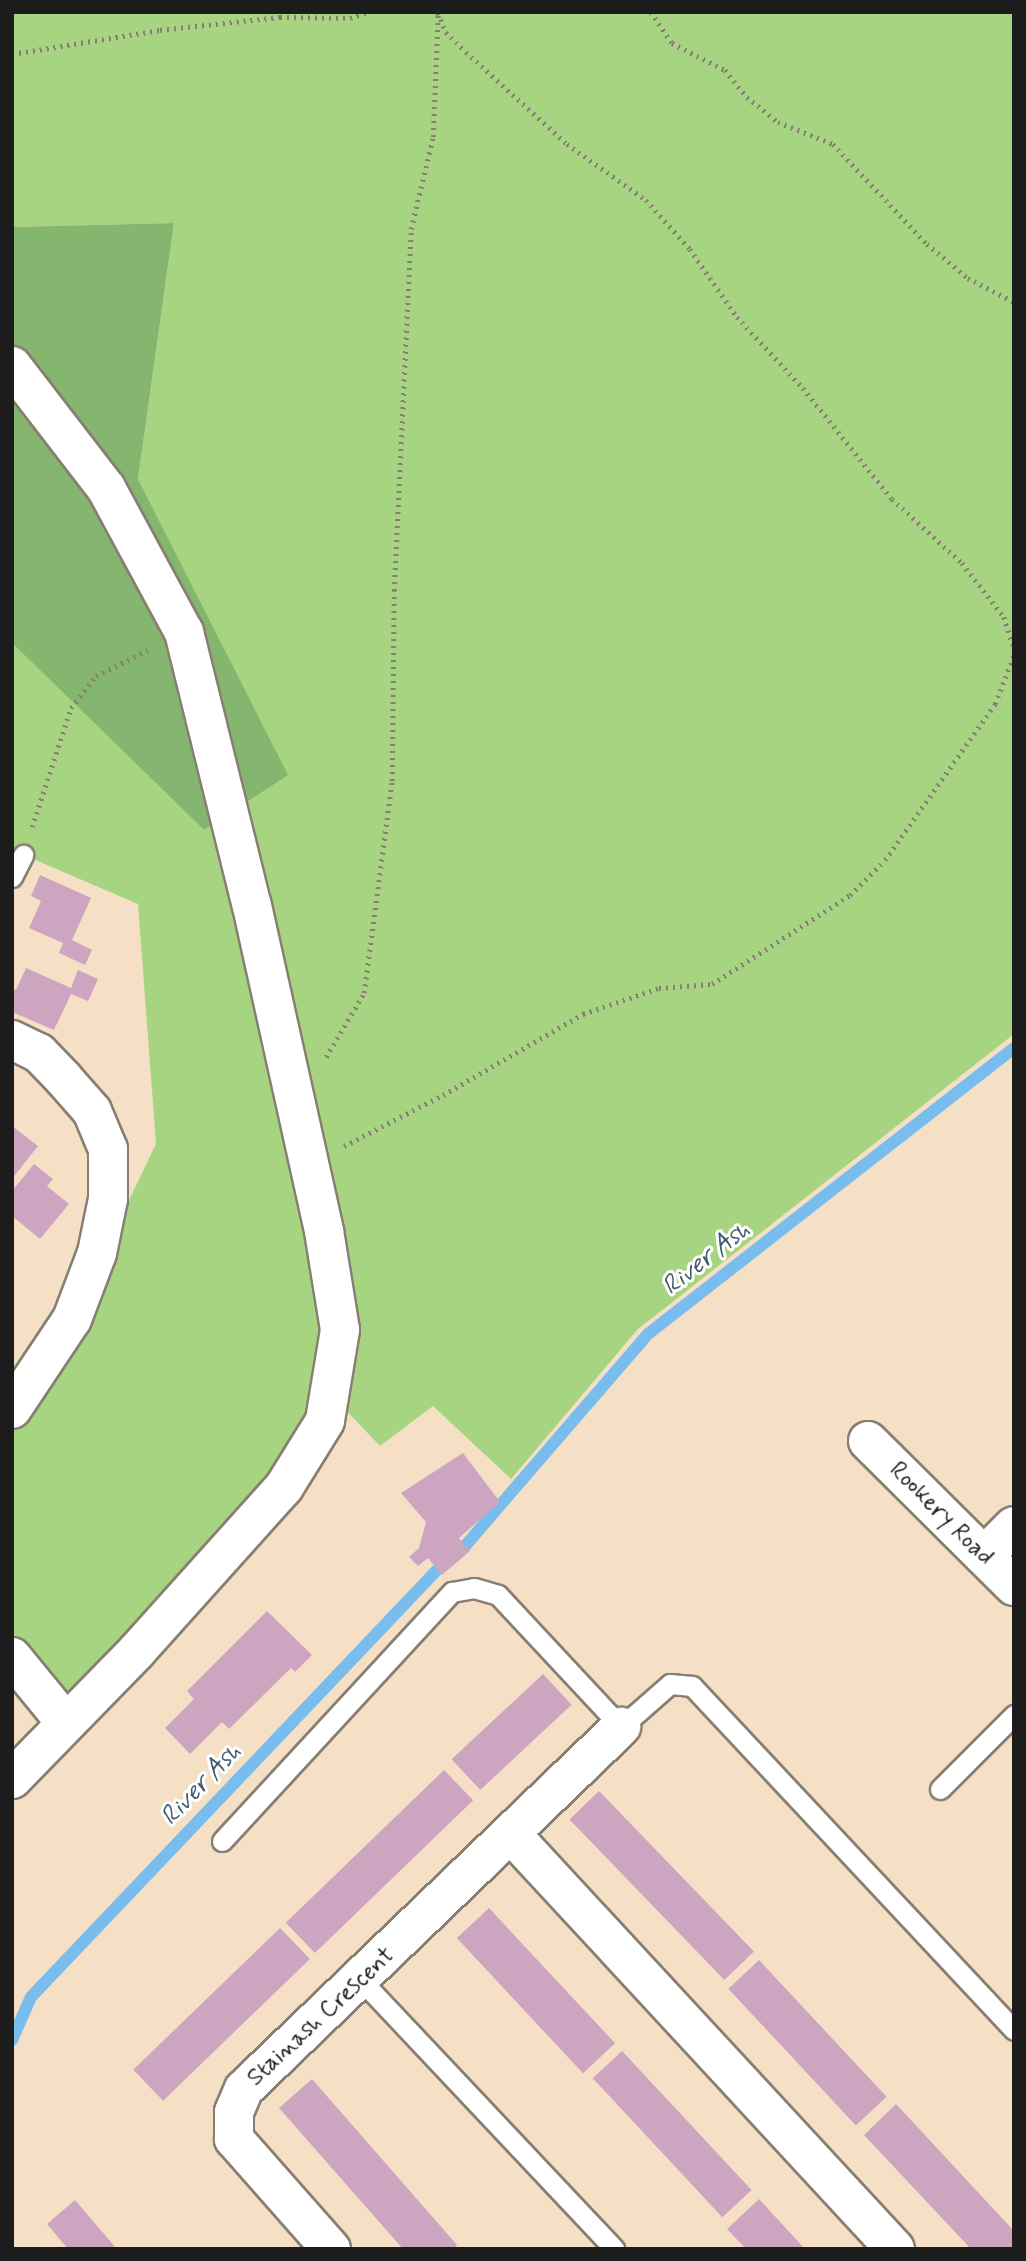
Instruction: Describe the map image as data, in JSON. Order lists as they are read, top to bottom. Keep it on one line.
{"streets":{"street":["Rookery Road","Stainash Crescent"]},"water":["River Ash"]}
